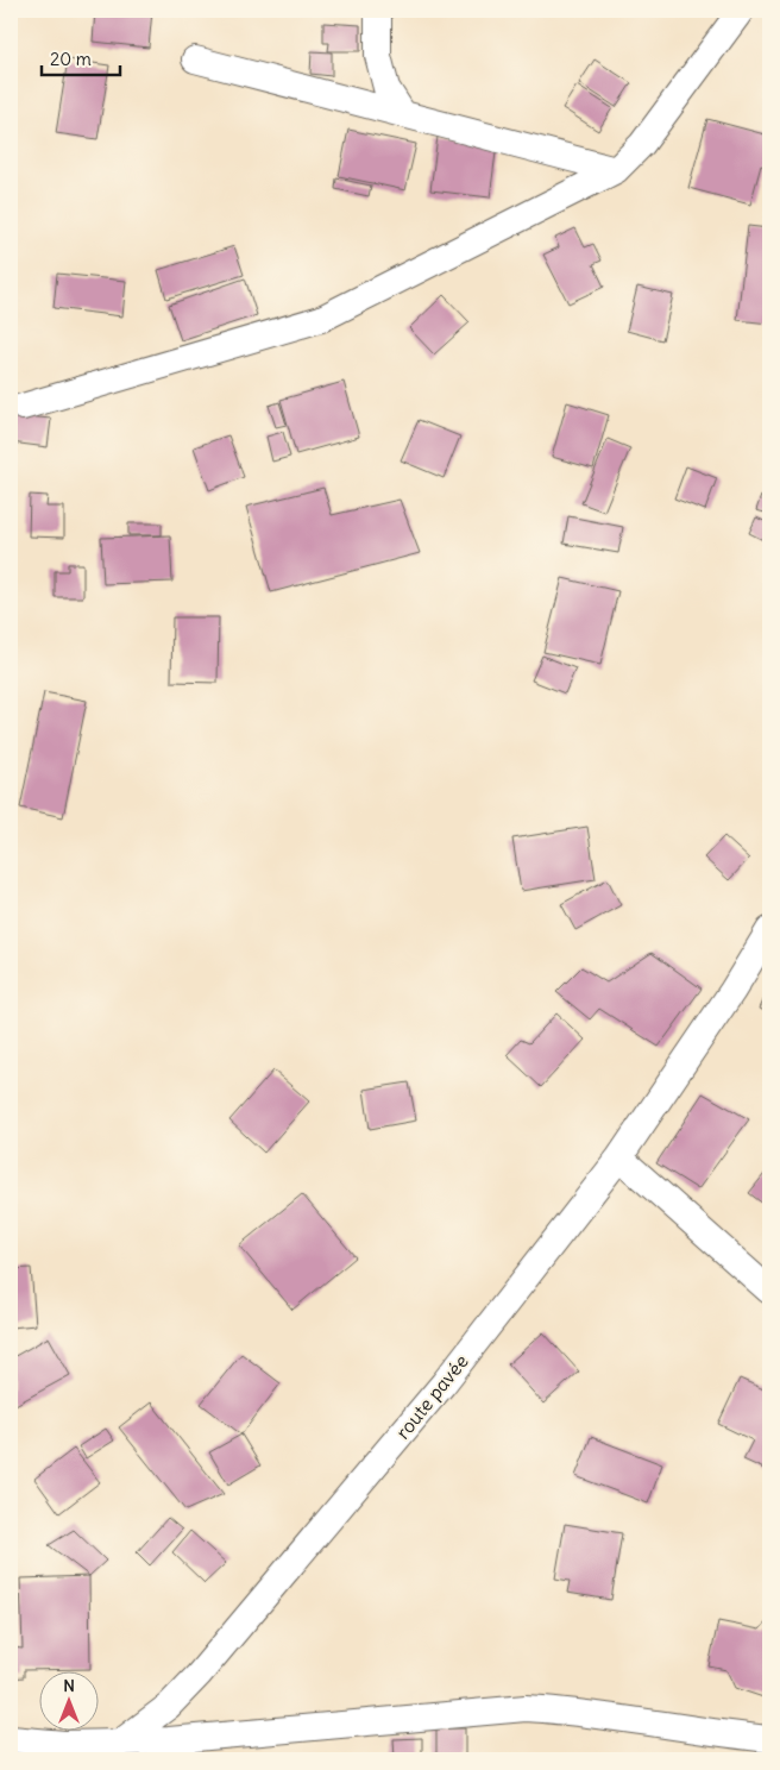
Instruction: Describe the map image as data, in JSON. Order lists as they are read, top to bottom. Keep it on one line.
{"streets":{"street":["route pavée"]},"scale_bar":"20 m","north":"top"}
